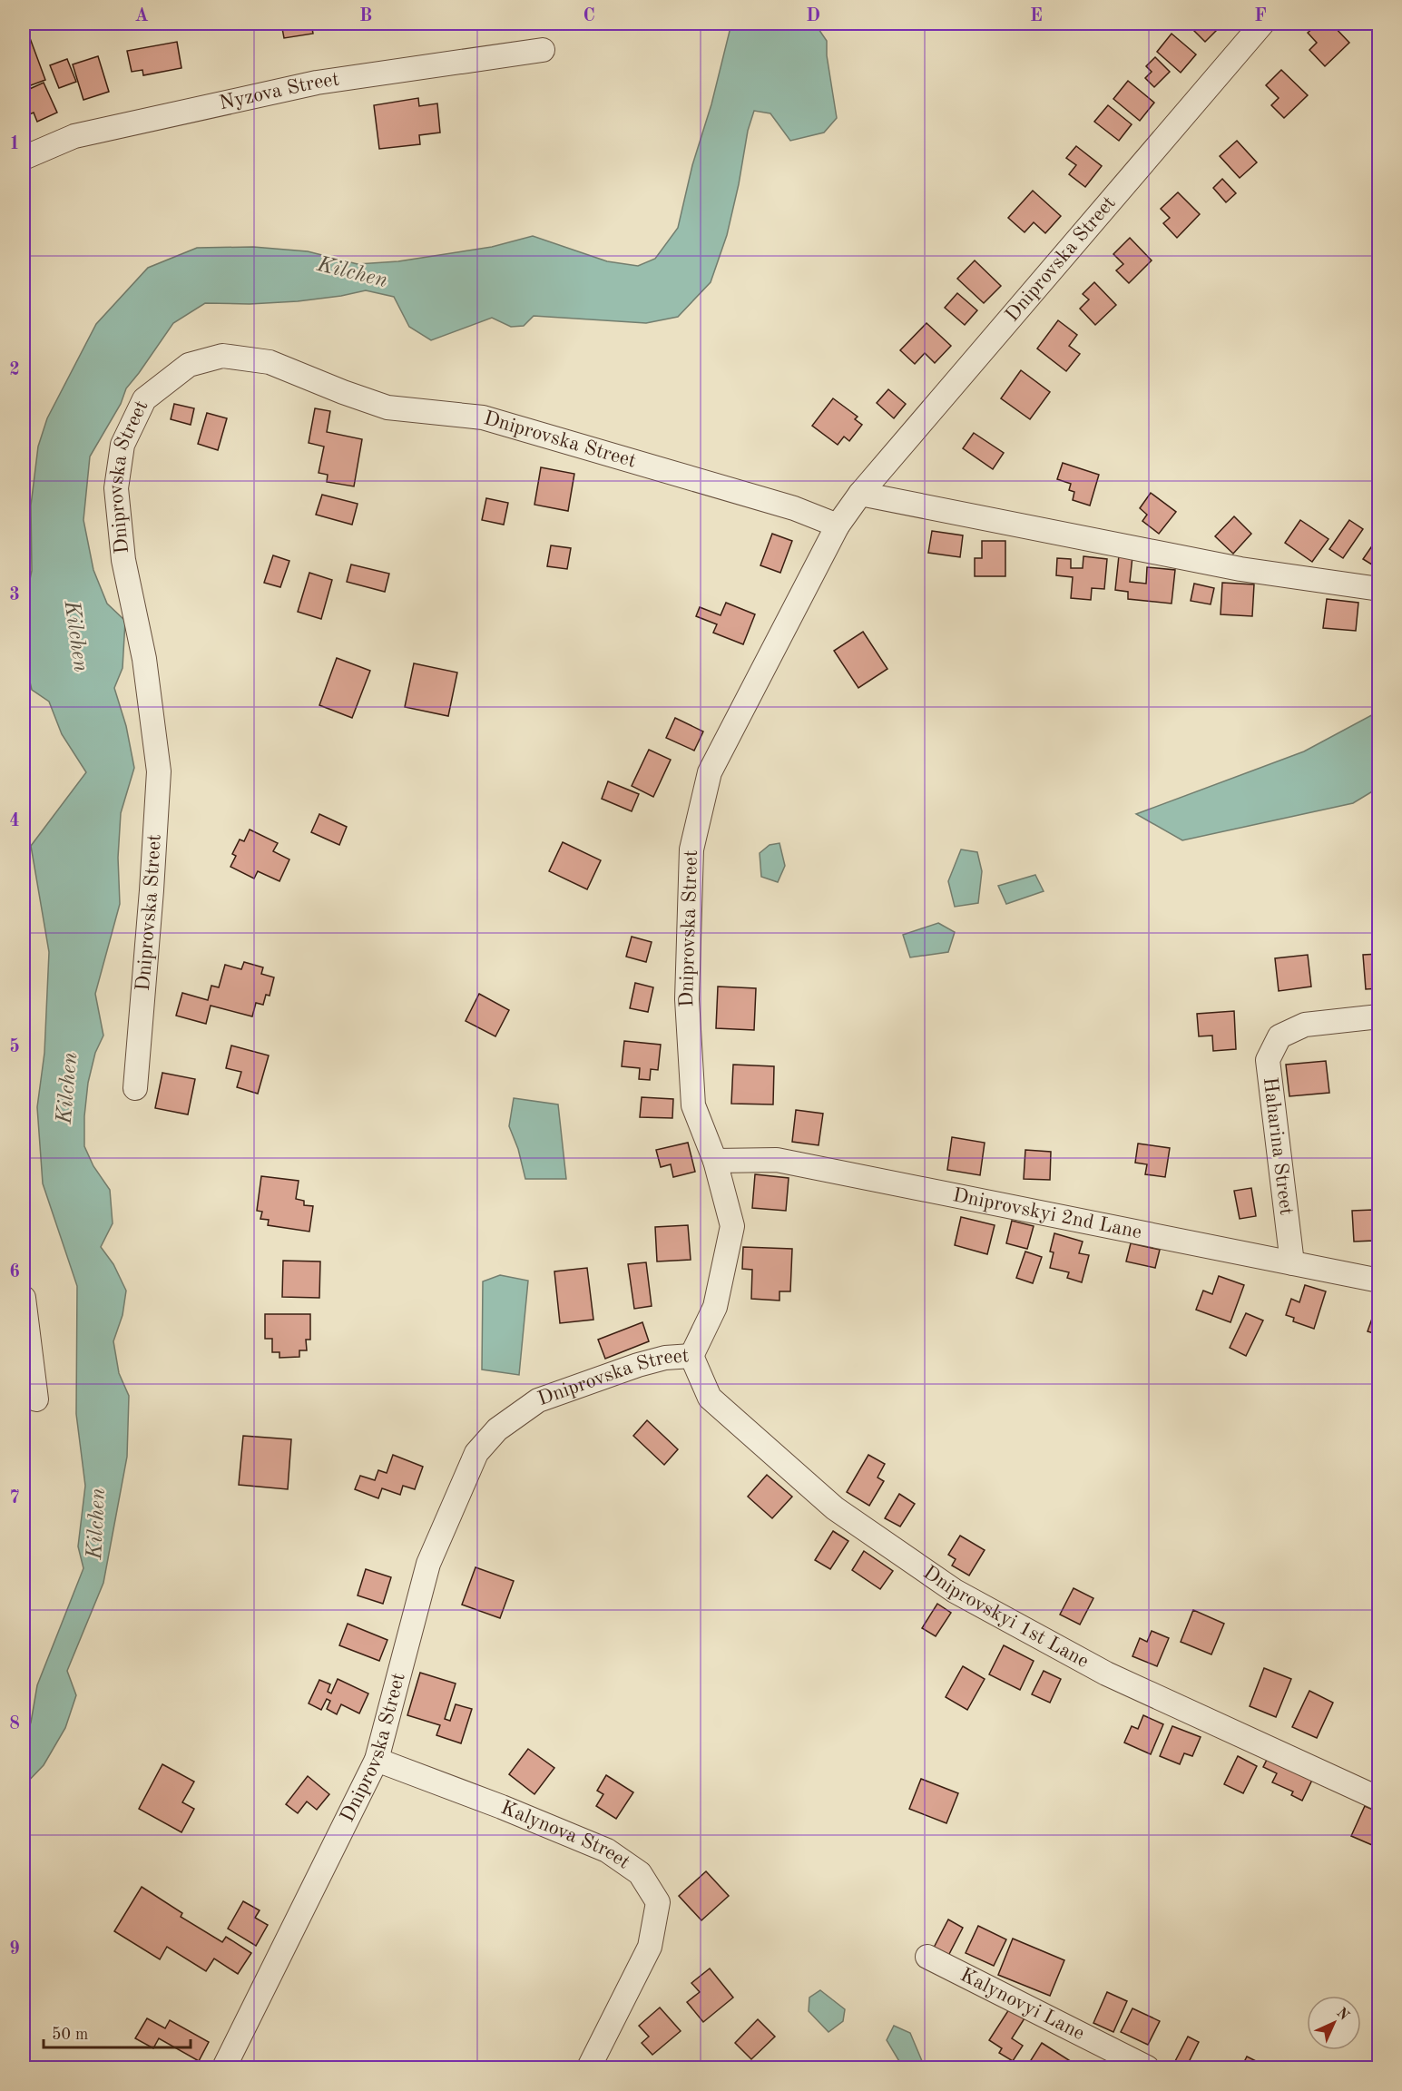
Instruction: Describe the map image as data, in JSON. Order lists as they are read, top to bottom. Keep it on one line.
{"streets":{"street":["Nyzova Street","Dniprovska Street","Haharina Street","Dniprovskyi 2nd Lane","Dniprovskyi 1st Lane","Kalynova Street","Kalynovyi Lane"]},"crossings":[["Dniprovska Street","Dniprovskyi 2nd Lane"],["Dniprovska Street","Dniprovskyi 1st Lane"],["Dniprovska Street","Kalynova Street"],["Haharina Street","Dniprovskyi 2nd Lane"]],"water":["Kilchen"],"scale_bar":"50 m","north":"top right","grid":{"columns":["A","B","C","D","E","F"],"rows":["1","2","3","4","5","6","7","8","9"]}}
